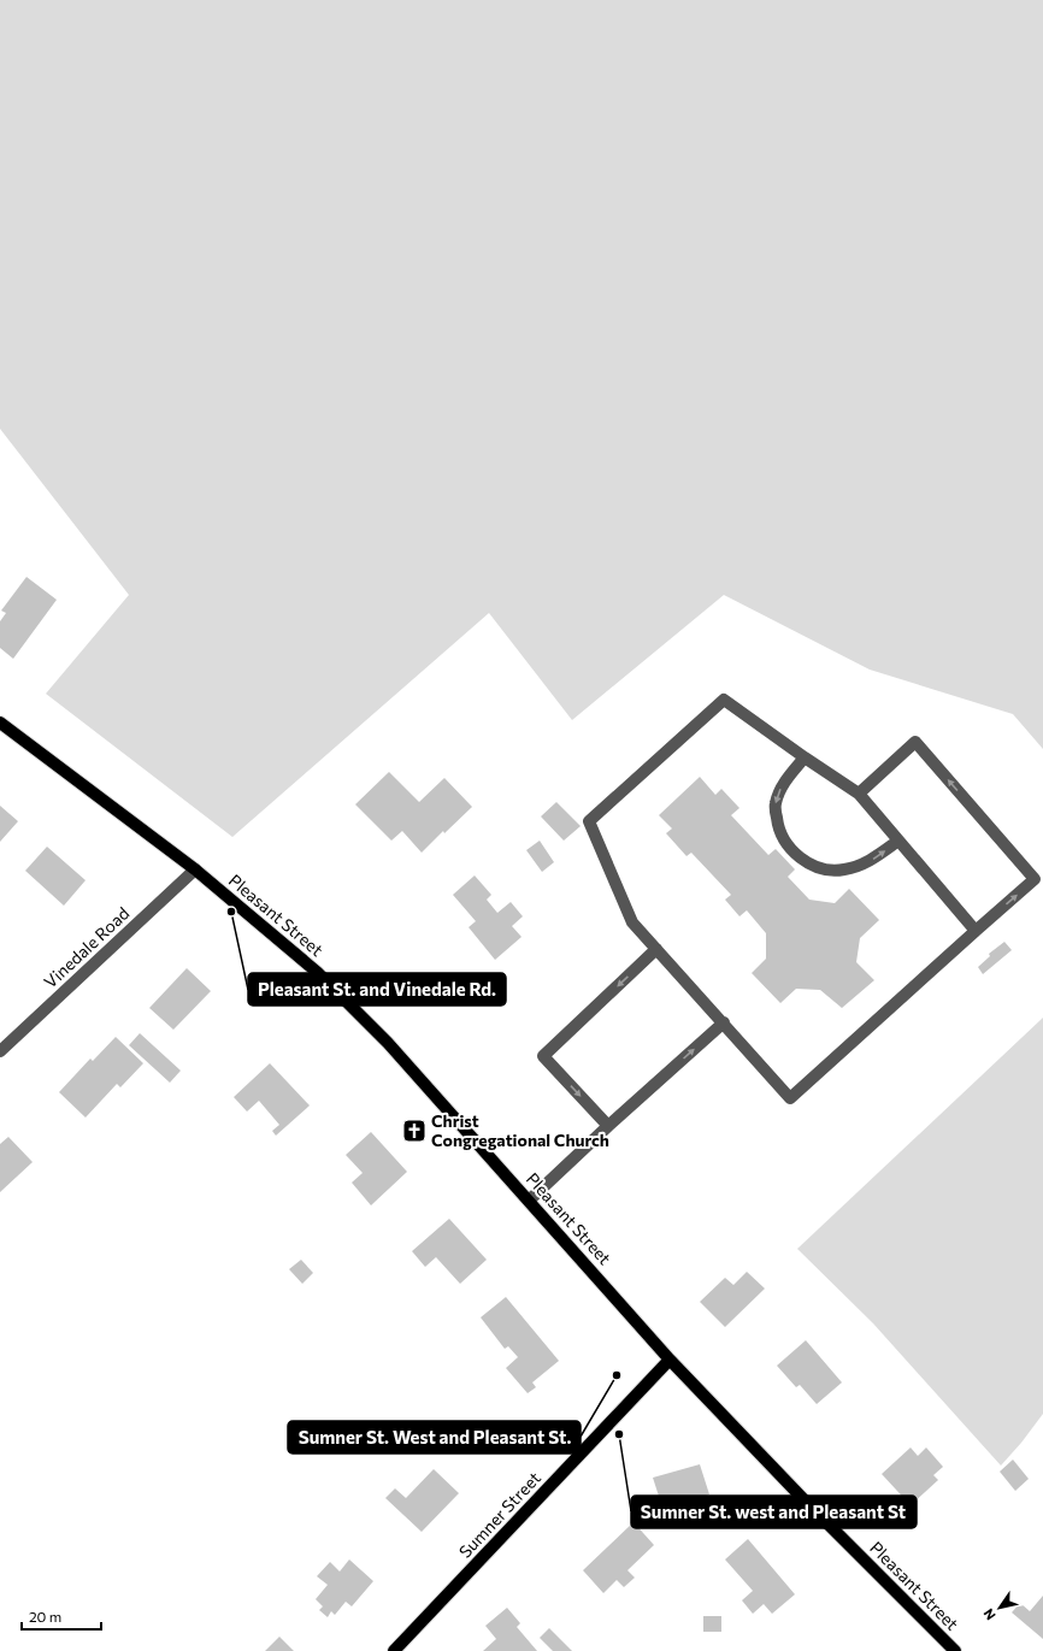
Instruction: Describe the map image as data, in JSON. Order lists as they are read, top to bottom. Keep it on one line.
{"streets":{"main road":["Pleasant Street","Sumner Street"],"street":["Vinedale Road"]},"crossings":[["Pleasant Street","Vinedale Road"],["Pleasant Street","Sumner Street"]],"places":{"other":["Pleasant St. and Vinedale Rd.","Sumner St. West and Pleasant St.","Sumner St. west and Pleasant St"],"church":["Christ Congregational Church"]},"scale_bar":"20 m","north":"bottom left"}
